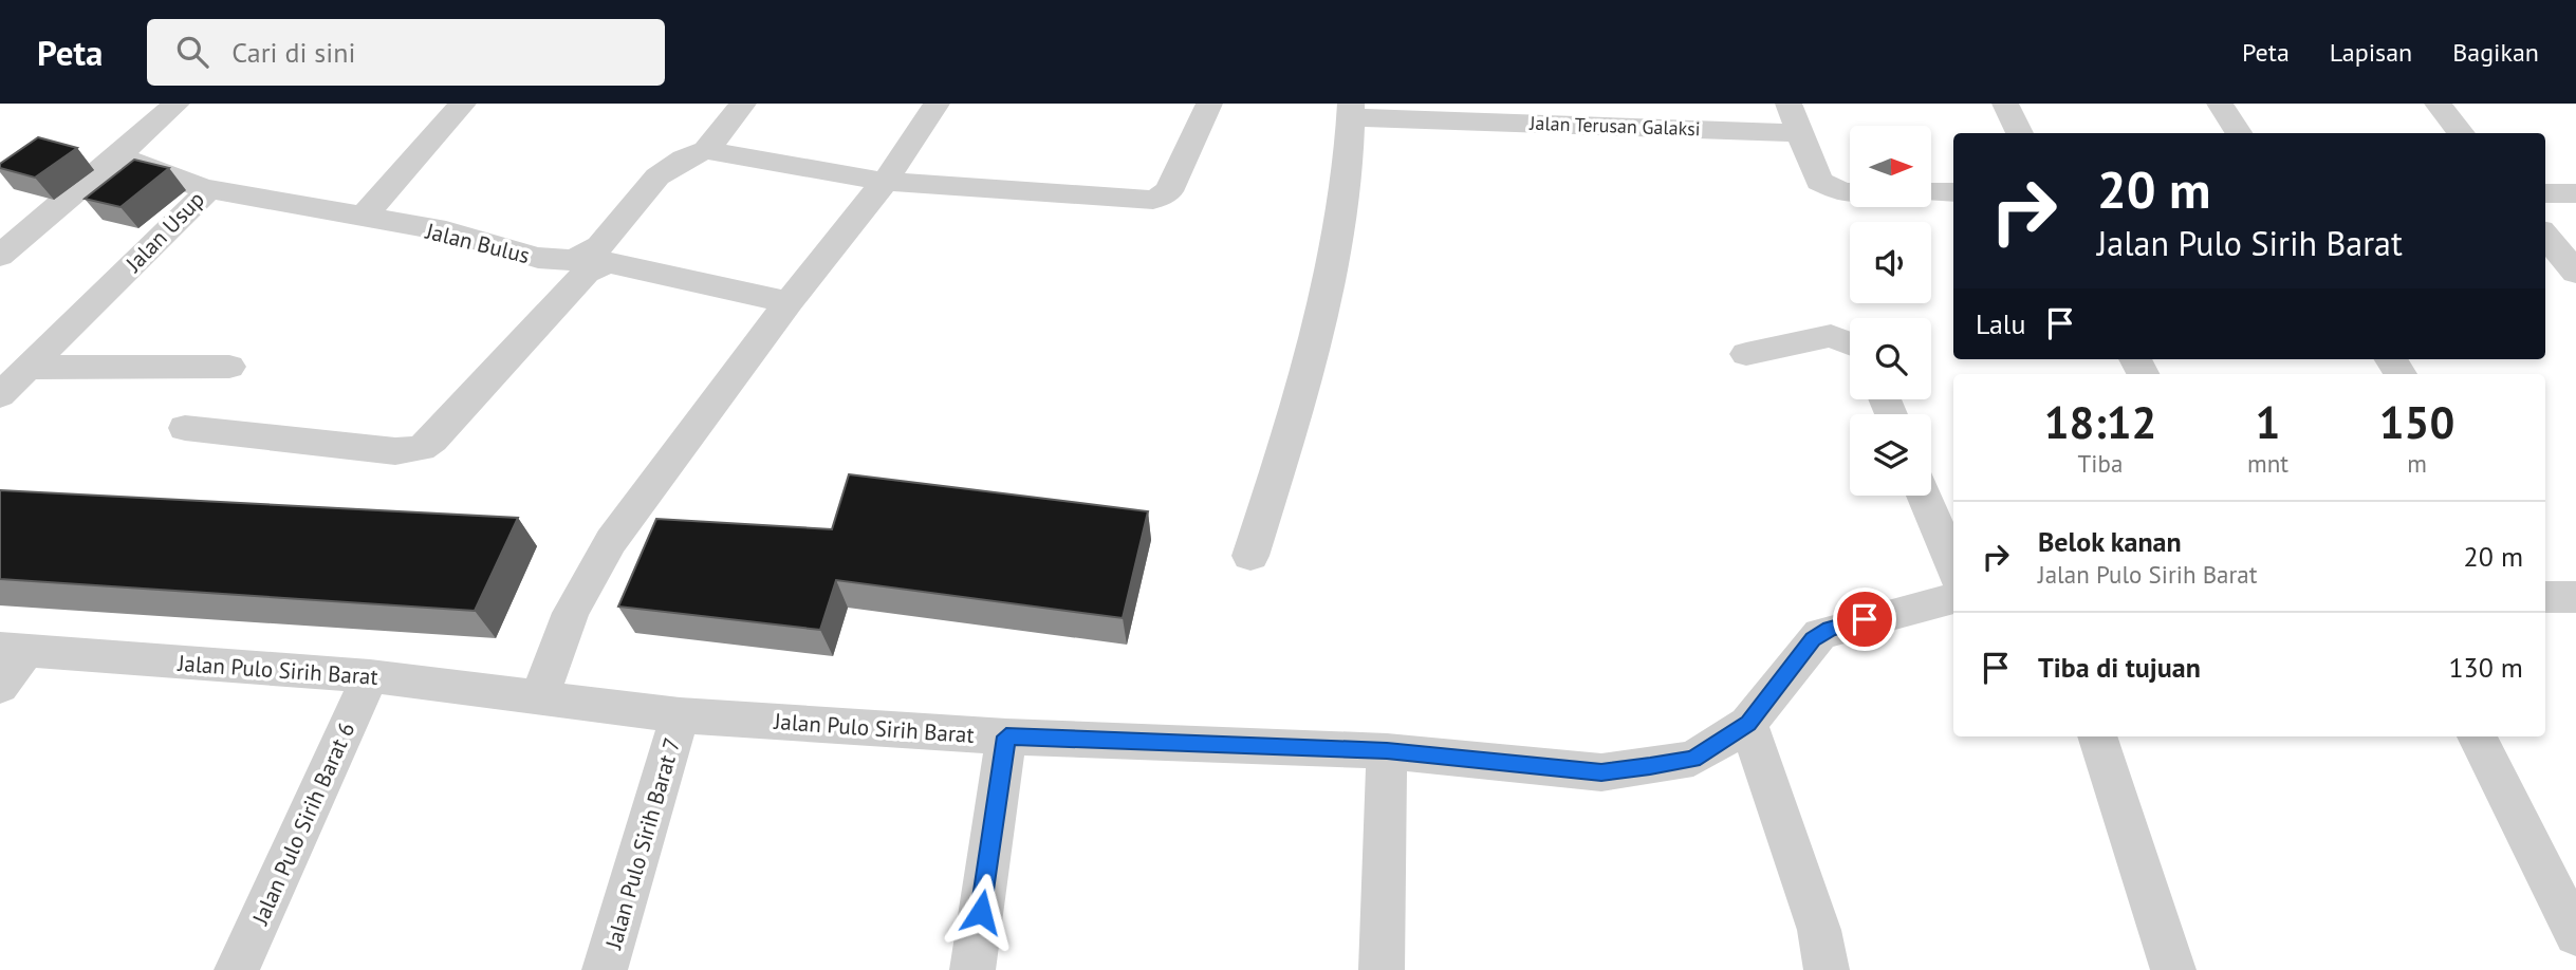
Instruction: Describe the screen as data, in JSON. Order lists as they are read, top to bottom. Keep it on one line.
{"streets":{"street":["Jalan Terusan Galaksi","Jalan Usup","Jalan Bulus","Jalan Pulo Sirih Barat","Jalan Pulo Sirih Barat 6","Jalan Pulo Sirih Barat 7"]},"crossings":[["Jalan Usup","Jalan Bulus"],["Jalan Pulo Sirih Barat","Jalan Pulo Sirih Barat 6"],["Jalan Pulo Sirih Barat","Jalan Pulo Sirih Barat 7"]],"north":"right","page":{"header":"Peta","search":"Cari di sini","nav":["Peta","Lapisan","Bagikan"],"turn":["20 m","Jalan Pulo Sirih Barat"],"then":"Lalu","eta":["18:12","Tiba","1","mnt","150","m"],"list":[{"name":"Belok kanan","note":"Jalan Pulo Sirih Barat","value":"20 m"},{"name":"Tiba di tujuan","value":"130 m"}]}}
